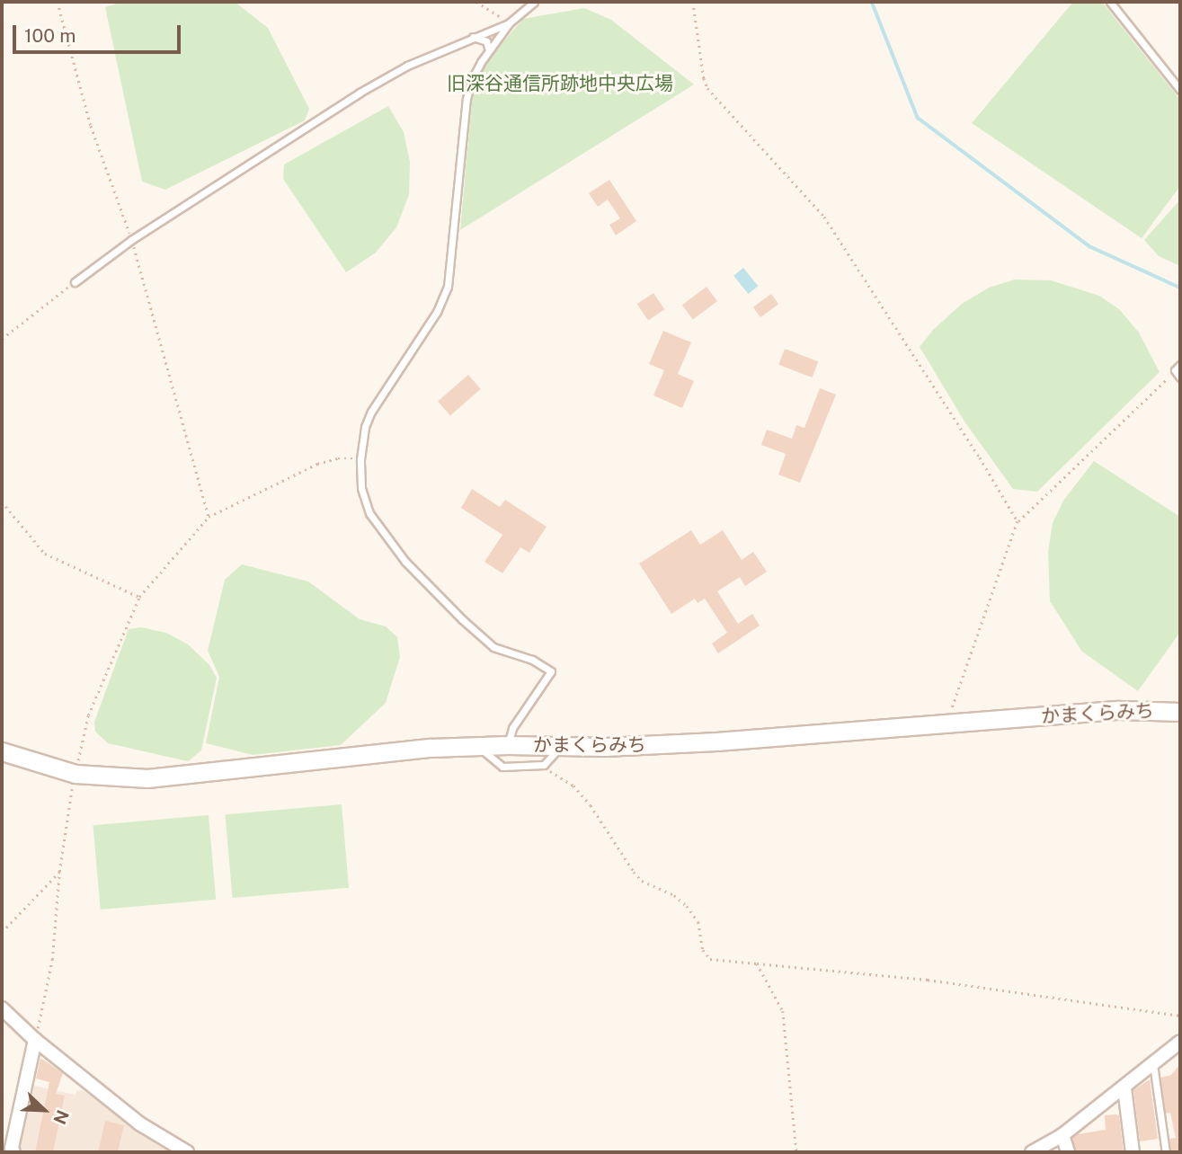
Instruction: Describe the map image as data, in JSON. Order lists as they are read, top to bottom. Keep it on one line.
{"streets":{"main road":["かまくらみち"]},"parks":["旧深谷通信所跡地中央広場"],"scale_bar":"100 m","north":"bottom right"}
